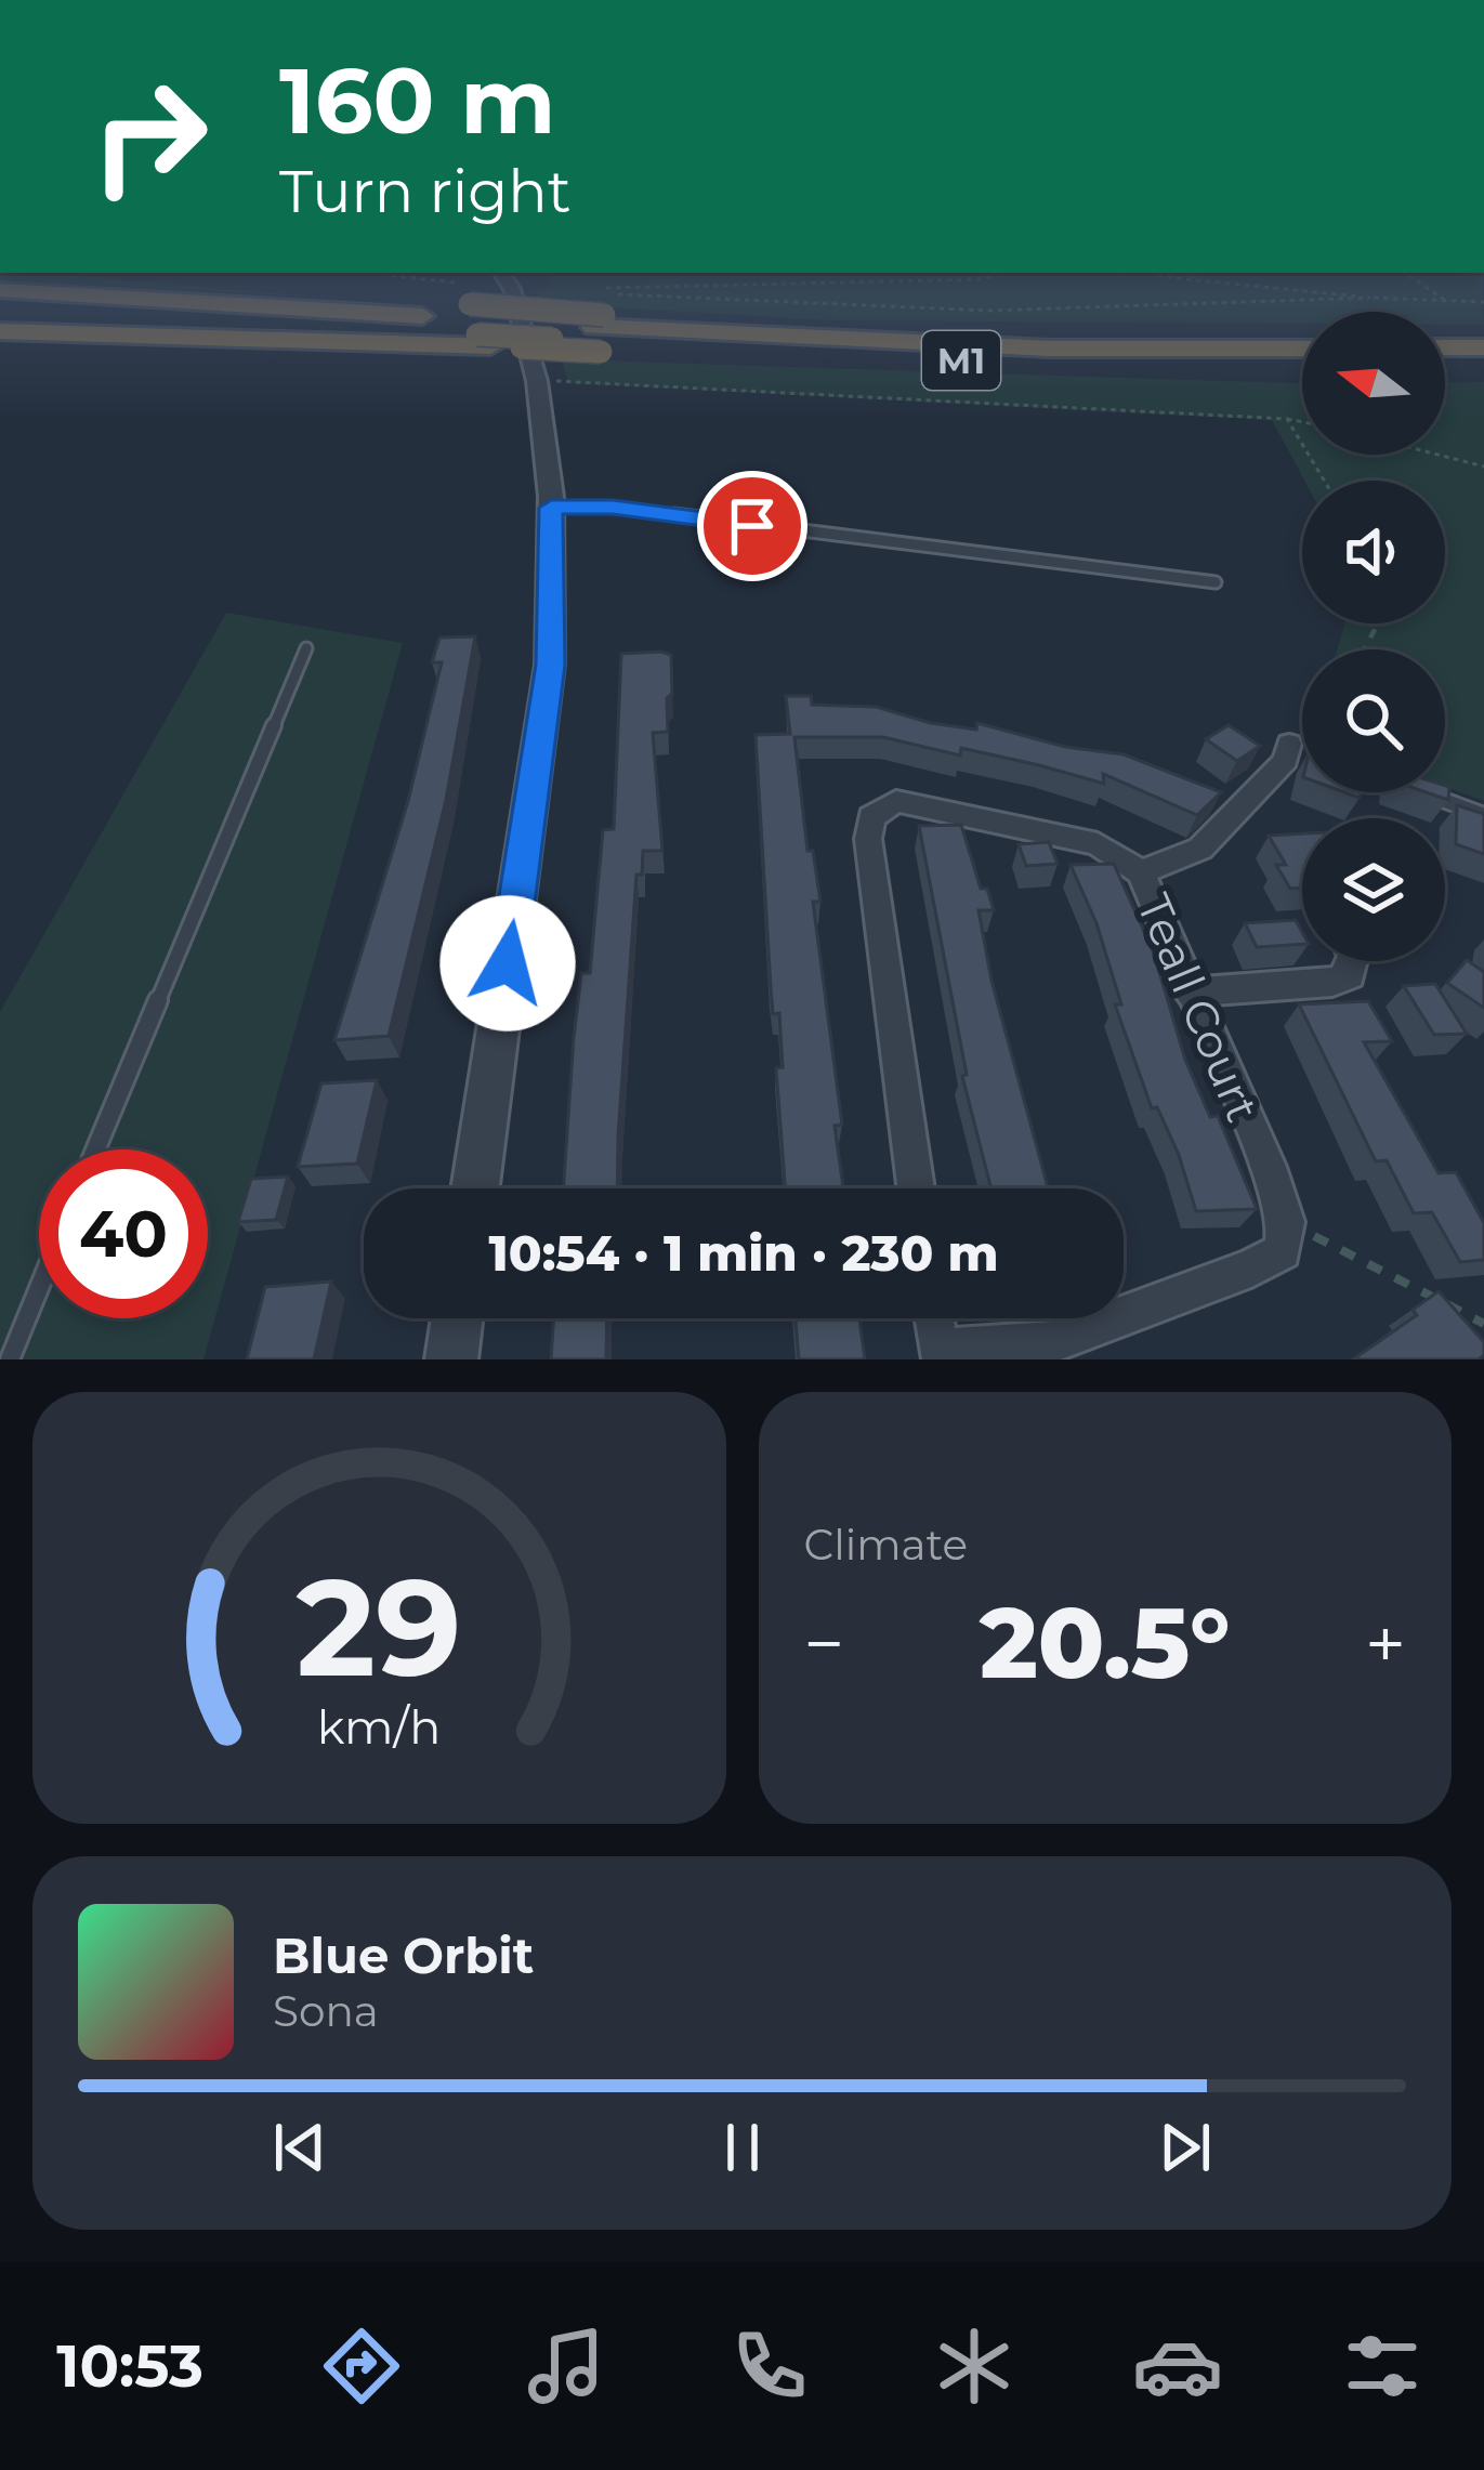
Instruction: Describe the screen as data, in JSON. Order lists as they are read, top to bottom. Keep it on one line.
{"streets":{"highway":["M1"],"street":["Teall Court"]},"north":"left","page":{"turn":["160 m","Turn right"],"limit":"40","trip":"10:54 · 1 min · 230 m","tile":"Climate","heat":["−","20.5°","+"],"song":["Blue Orbit","Sona"],"tabs":"10:53","gauge":["29","km/h"]}}
